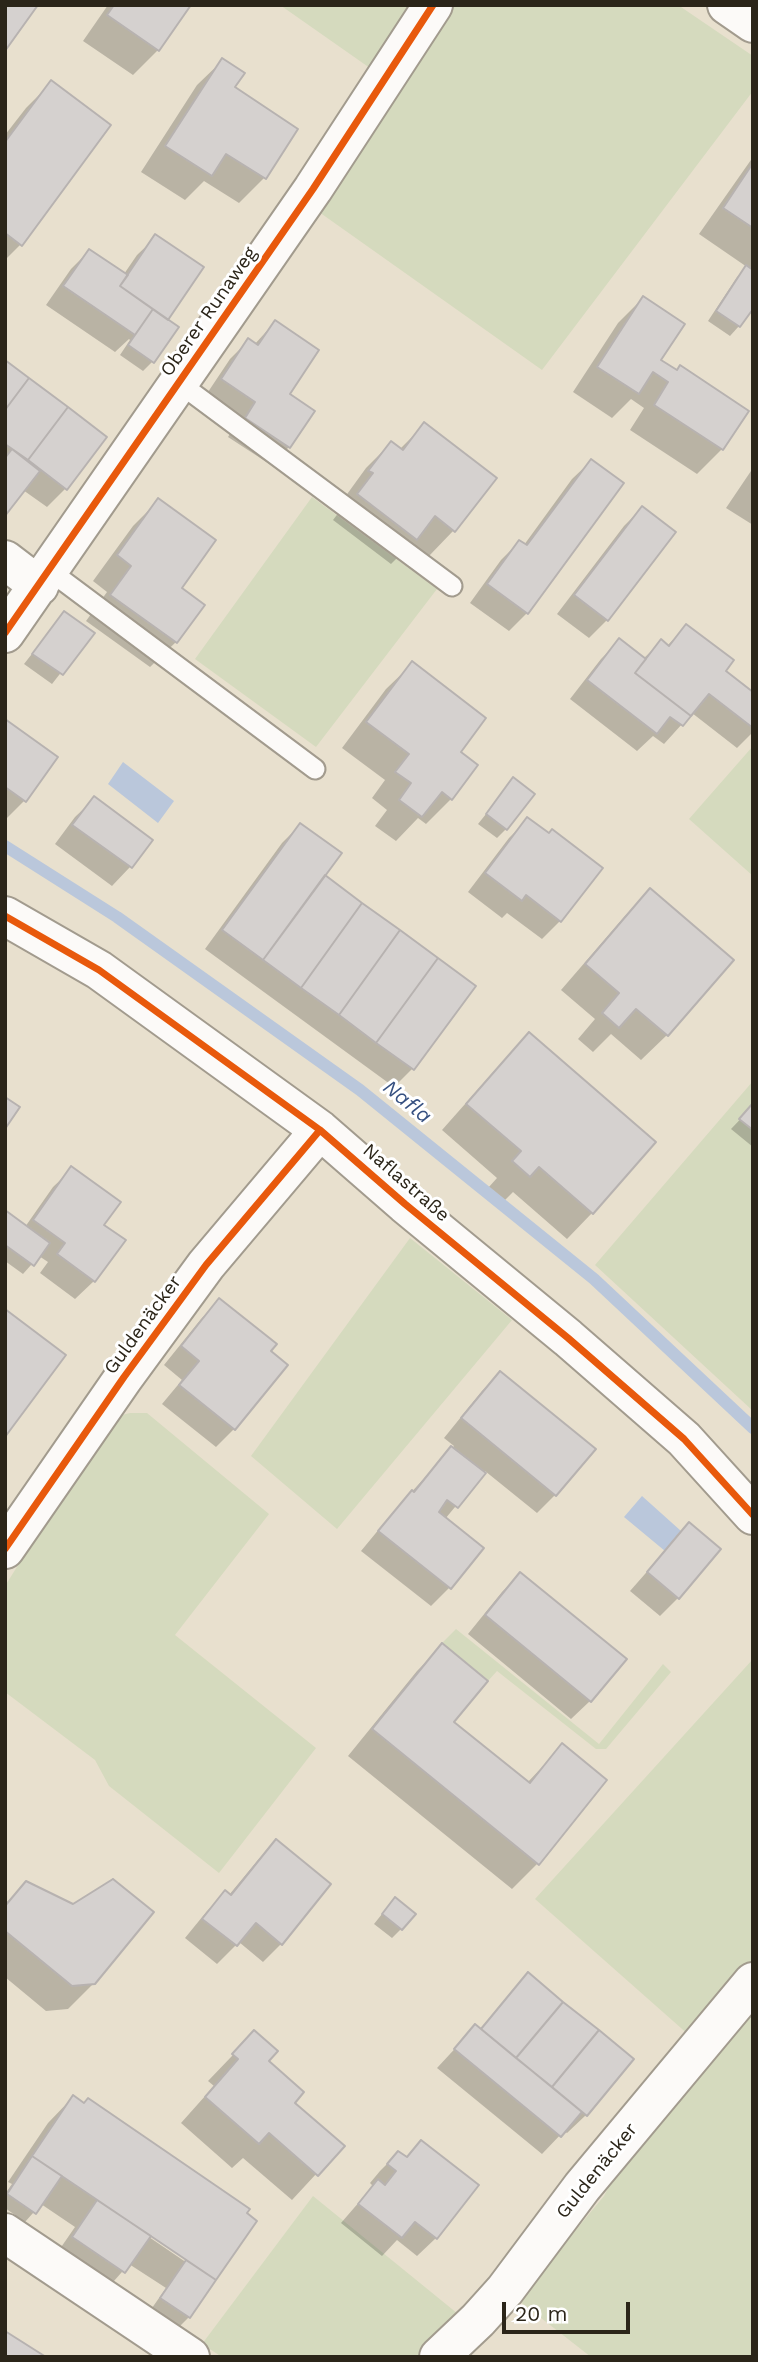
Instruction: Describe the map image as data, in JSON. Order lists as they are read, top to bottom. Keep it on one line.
{"streets":{"street":["Oberer Runaweg","Naflastraße","Guldenäcker"]},"crossings":[["Naflastraße","Guldenäcker"]],"water":["Nafla"],"scale_bar":"20 m"}
